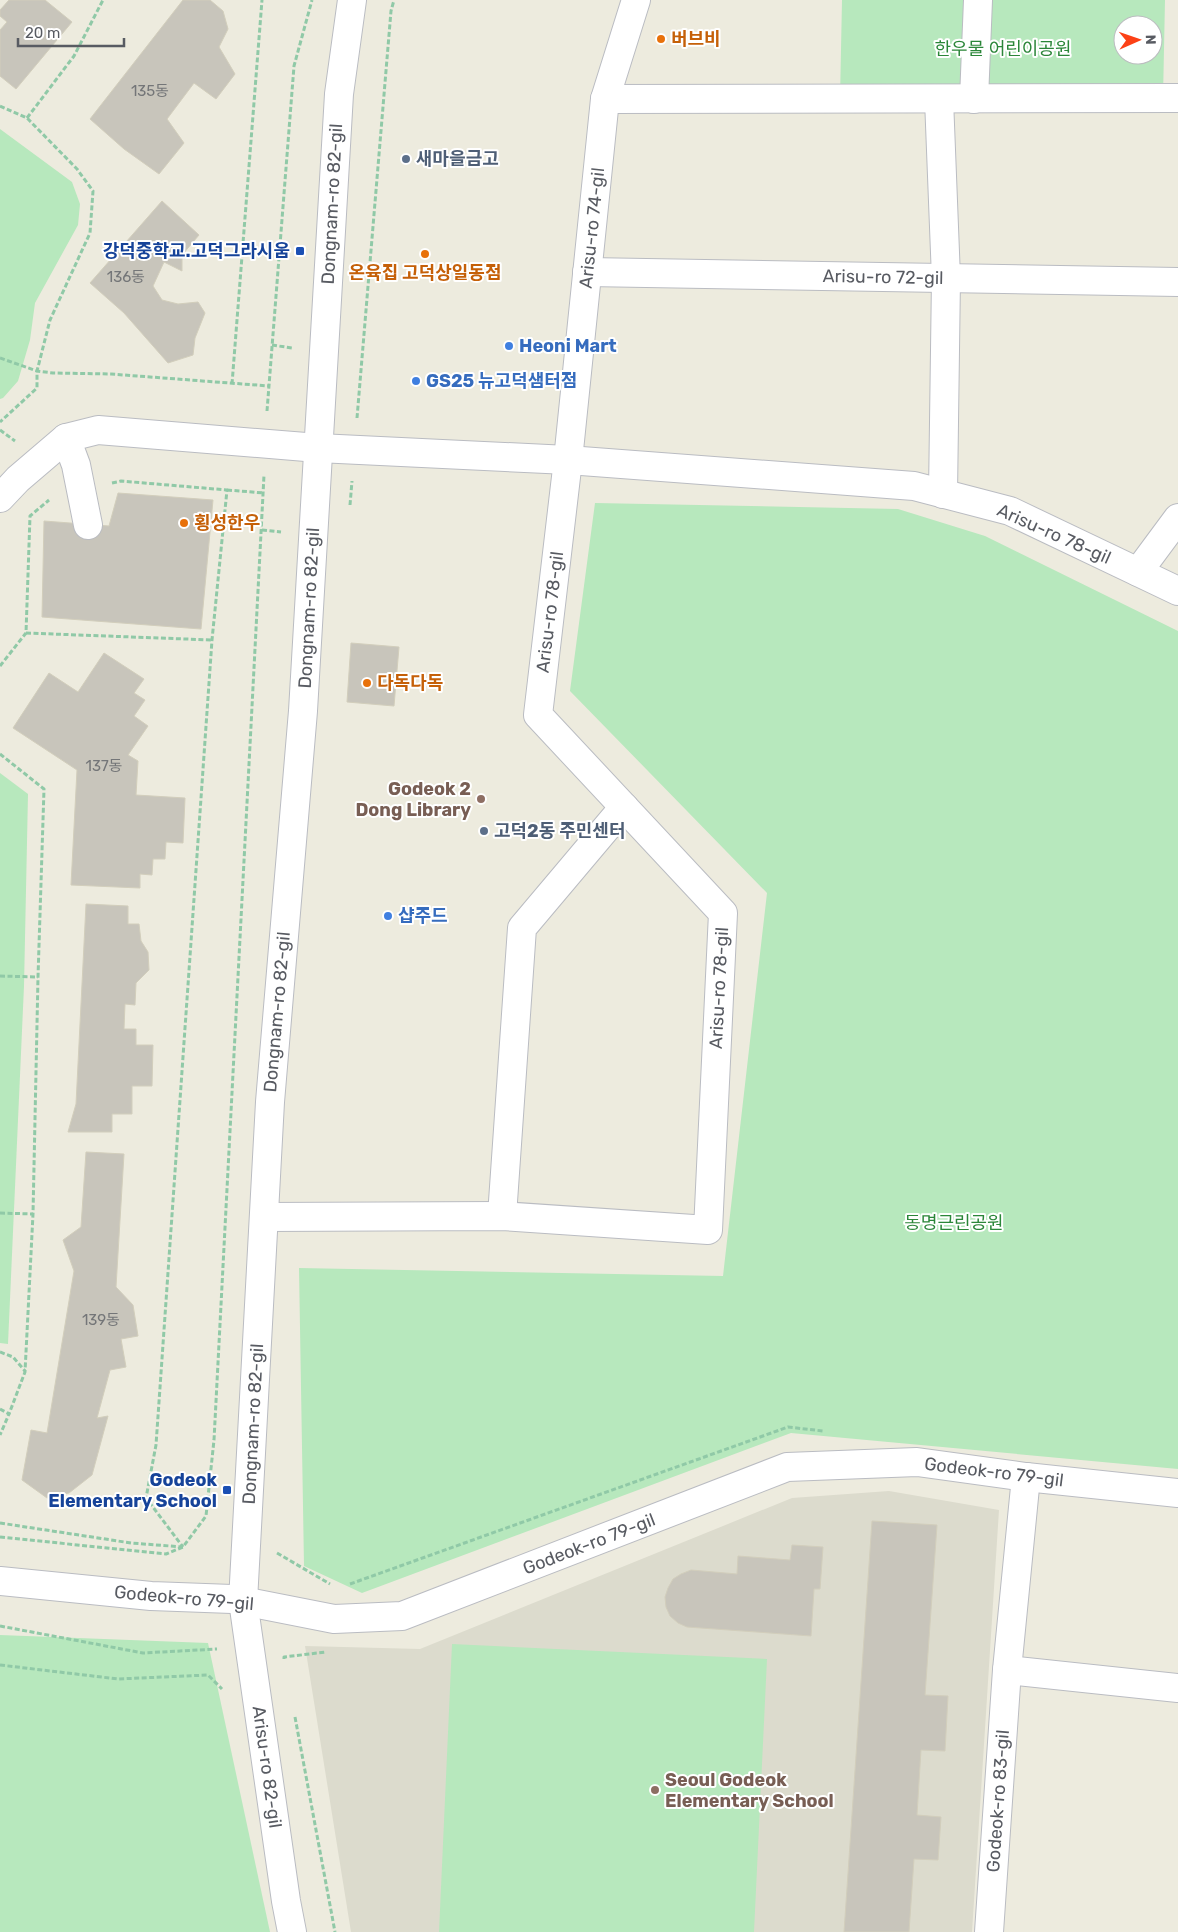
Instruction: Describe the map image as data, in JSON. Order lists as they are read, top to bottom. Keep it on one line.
{"streets":{"street":["Dongnam-ro 82-gil","Arisu-ro 74-gil","Arisu-ro 72-gil","Arisu-ro 78-gil","Godeok-ro 79-gil","Arisu-ro 82-gil","Godeok-ro 83-gil"]},"crossings":[["Dongnam-ro 82-gil","Arisu-ro 78-gil"],["Dongnam-ro 82-gil","Godeok-ro 79-gil"],["Dongnam-ro 82-gil","Arisu-ro 82-gil"],["Arisu-ro 74-gil","Arisu-ro 72-gil"],["Arisu-ro 74-gil","Arisu-ro 78-gil"],["Godeok-ro 79-gil","Arisu-ro 82-gil"],["Godeok-ro 79-gil","Godeok-ro 83-gil"]],"parks":["한우물 어린이공원","동명근린공원"],"places":{"other":["버브비","새마을금고","온육집 고덕상일동점","Heoni Mart","GS25 뉴고덕샘터점","횡성한우","다독다독","Godeok 2 Dong Library","고덕2동 주민센터","샵주드","Seoul Godeok Elementary School"],"transit":["강덕중학교.고덕그라시움","Godeok Elementary School"]},"house_numbers":["135동","136동","137동","139동"],"scale_bar":"20 m","north":"right"}
